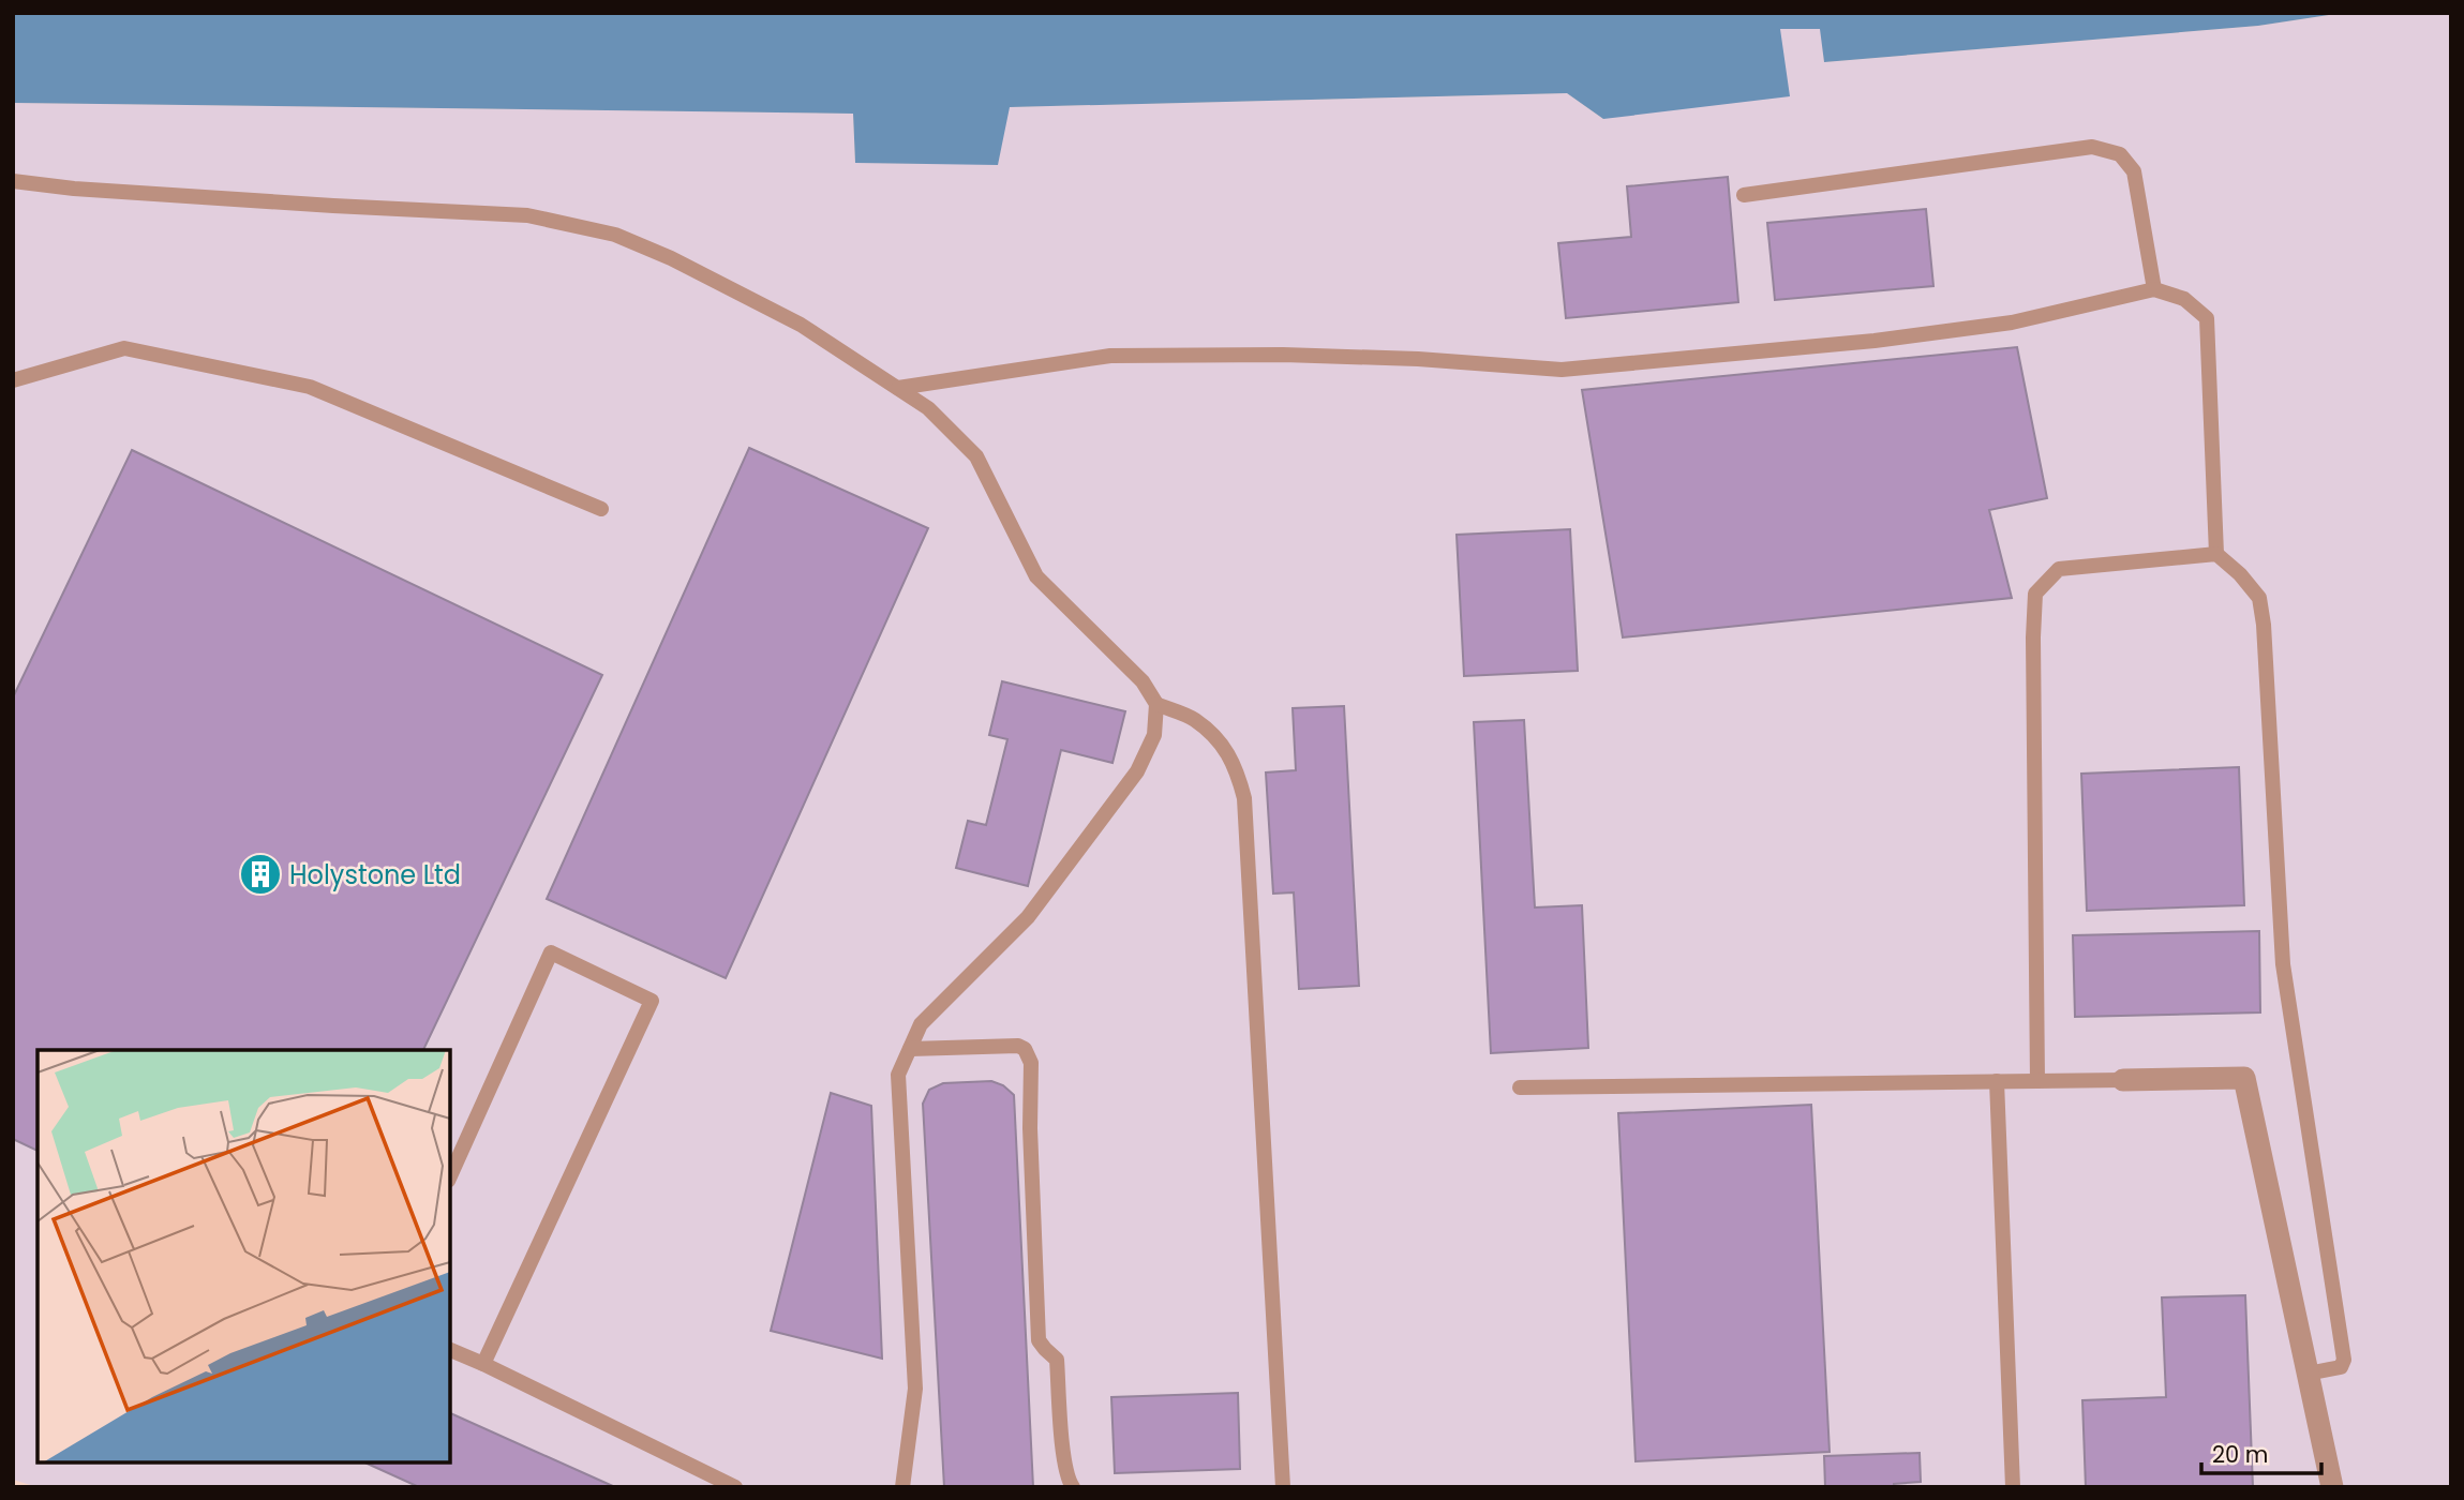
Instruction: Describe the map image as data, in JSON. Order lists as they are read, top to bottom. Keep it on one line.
{"places":{"building":["Holystone Ltd"]},"scale_bar":"20 m"}
